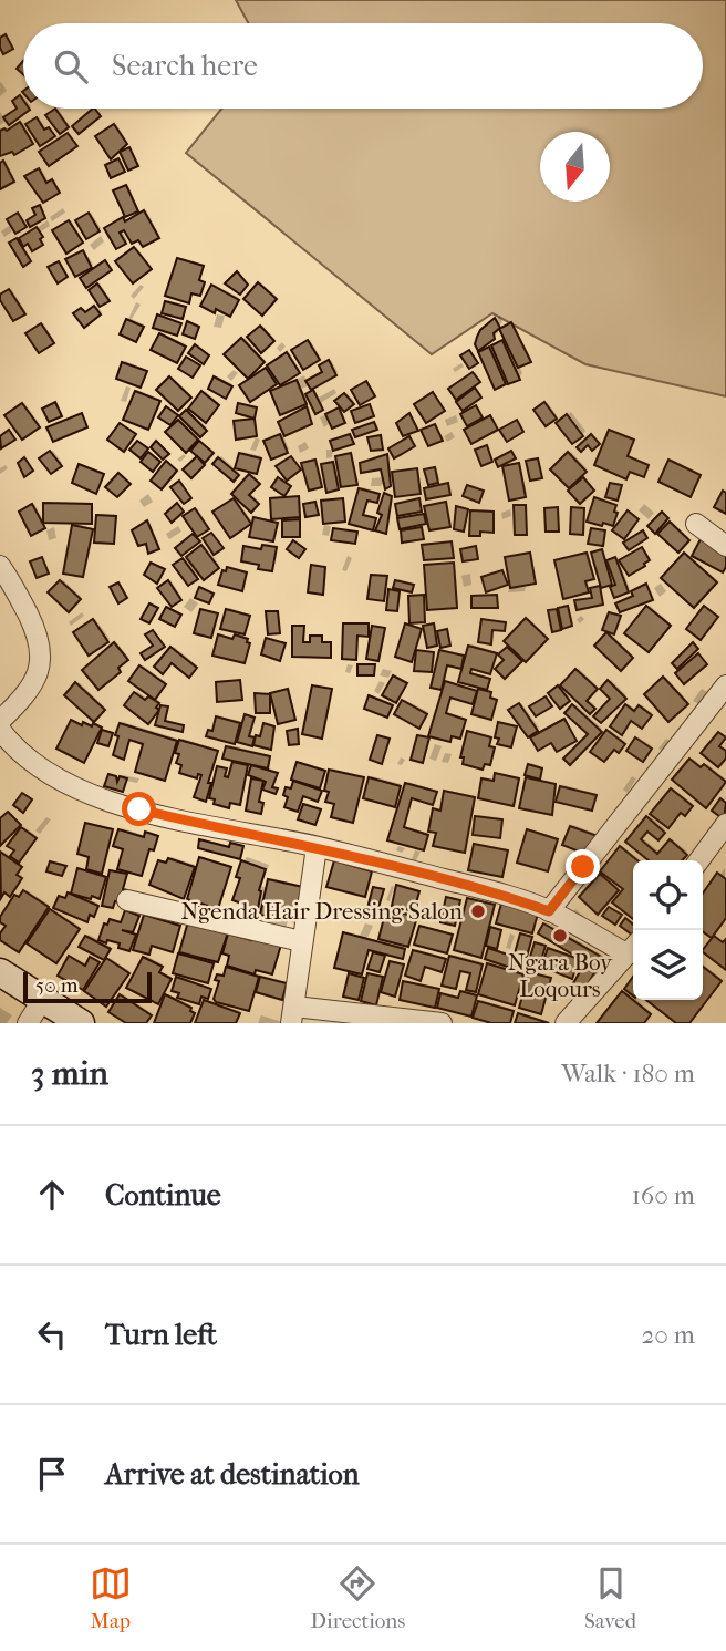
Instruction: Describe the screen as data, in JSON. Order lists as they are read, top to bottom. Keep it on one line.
{"places":["Ngenda Hair Dressing Salon","Ngara Boy Loqours"],"scale_bar":"50 m","north":"bottom","page":{"search":"Search here","scale":"50 m","heading":["3 min","Walk · 180 m"],"list":[["Continue","160 m"],["Turn left","20 m"],"Arrive at destination"],"nav":["Map","Directions","Saved"]}}
